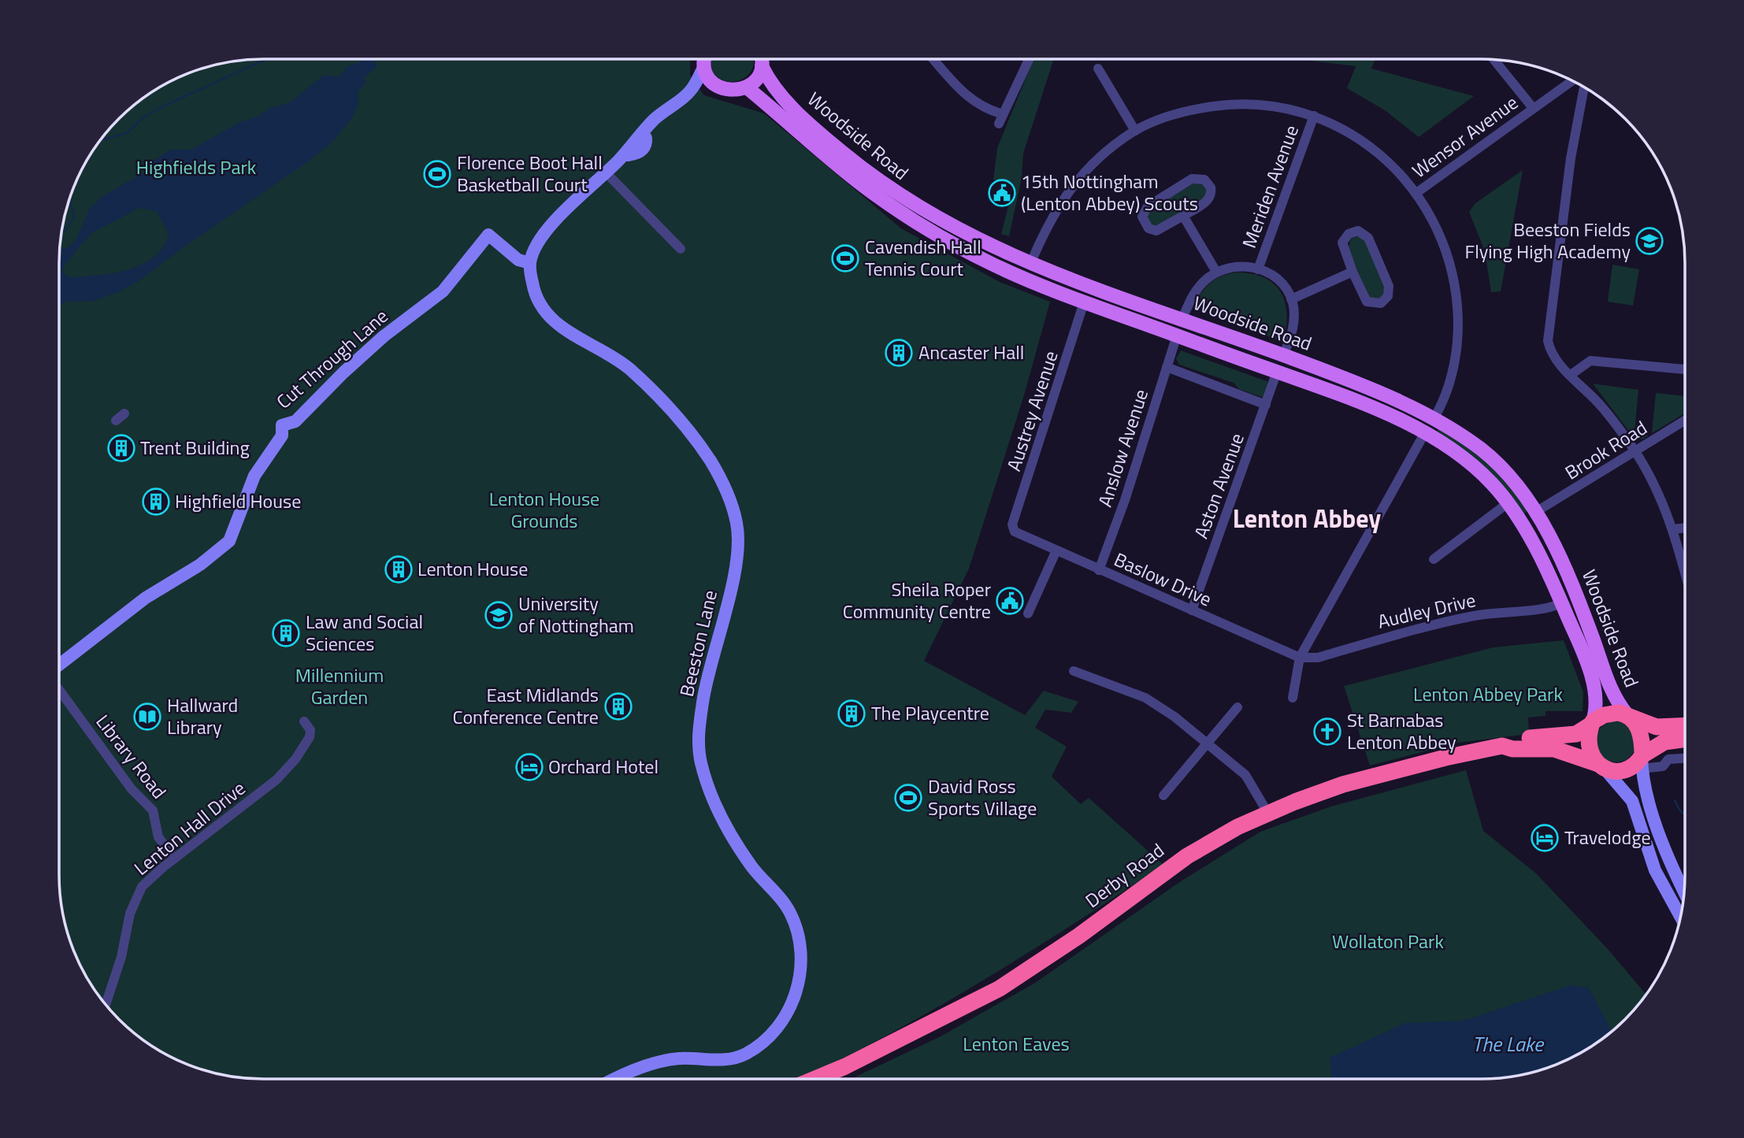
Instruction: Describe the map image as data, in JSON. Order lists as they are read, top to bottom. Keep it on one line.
{"streets":{"highway":["Derby Road"],"main road":["Woodside Road"],"street":["Wensor Avenue","Meriden Avenue","Cut Through Lane","Austrey Avenue","Anslow Avenue","Brook Road","Aston Avenue","Baslow Drive","Audley Drive","Beeston Lane","Library Road","Lenton Hall Drive"]},"crossings":[["Woodside Road","Austrey Avenue"],["Woodside Road","Anslow Avenue"],["Woodside Road","Brook Road"],["Woodside Road","Aston Avenue"],["Woodside Road","Audley Drive"],["Woodside Road","Derby Road"],["Cut Through Lane","Beeston Lane"],["Austrey Avenue","Baslow Drive"],["Anslow Avenue","Baslow Drive"],["Aston Avenue","Baslow Drive"],["Baslow Drive","Audley Drive"],["Library Road","Lenton Hall Drive"]],"districts":["Lenton Abbey"],"water":["The Lake"],"parks":["Highfields Park","Lenton House Grounds","Millennium Garden","Lenton Abbey Park","Wollaton Park","Lenton Eaves"],"places":{"sports":["Florence Boot Hall Basketball Court","Cavendish Hall Tennis Court","David Ross Sports Village"],"public building":["15th Nottingham (Lenton Abbey) Scouts","Sheila Roper Community Centre"],"school or university":["Beeston Fields Flying High Academy","University of Nottingham"],"building":["Ancaster Hall","Trent Building","Highfield House","Lenton House","Law and Social Sciences","East Midlands Conference Centre","The Playcentre"],"library":["Hallward Library"],"church":["St Barnabas Lenton Abbey"],"hotel":["Orchard Hotel","Travelodge"]}}
